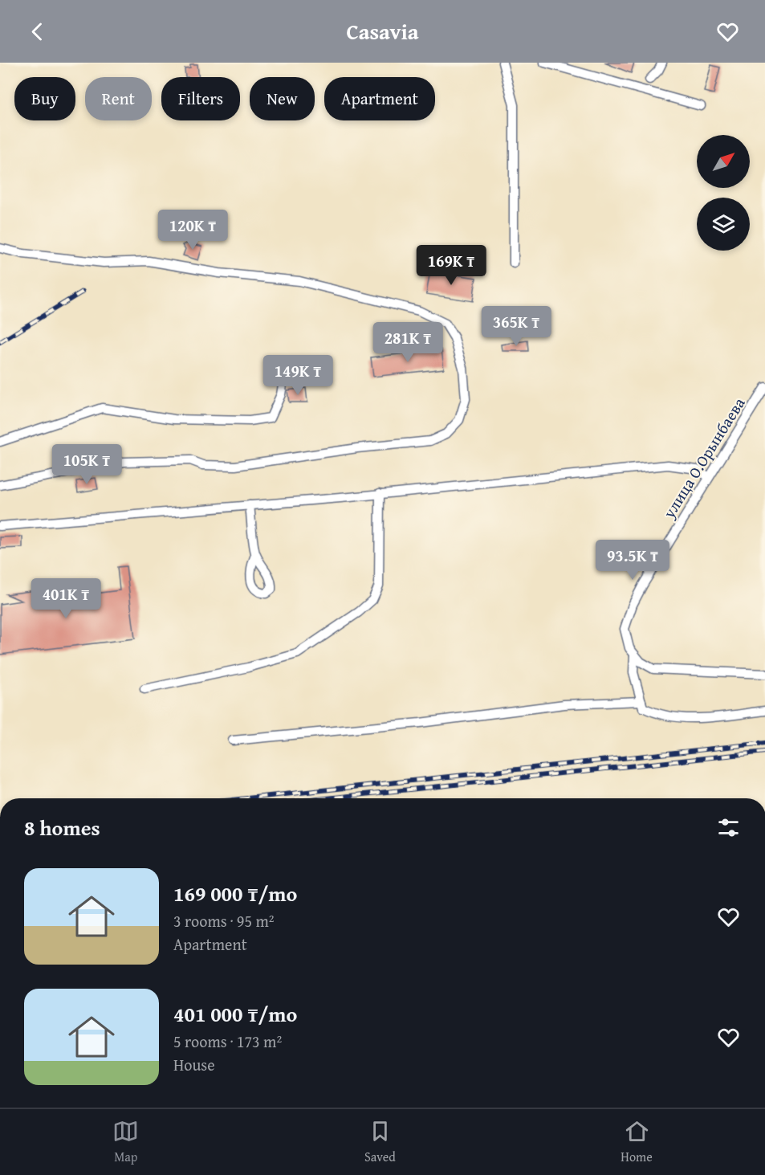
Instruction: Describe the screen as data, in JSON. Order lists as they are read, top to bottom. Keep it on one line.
{"streets":{"street":["улица О.Орынбаева"]},"north":"top right","page":{"header":"Casavia","chip":["Buy","Rent","Filters","New","Apartment"],"price":["120K ₸","169K ₸","365K ₸","281K ₸","149K ₸","105K ₸","93.5K ₸","401K ₸"],"heading":"8 homes","list":[{"name":"169 000 ₸/mo","note":"3 rooms · 95 m² · Apartment"},{"name":"401 000 ₸/mo","note":"5 rooms · 173 m² · House"}],"tabs":["Map","Saved","Home"]}}
